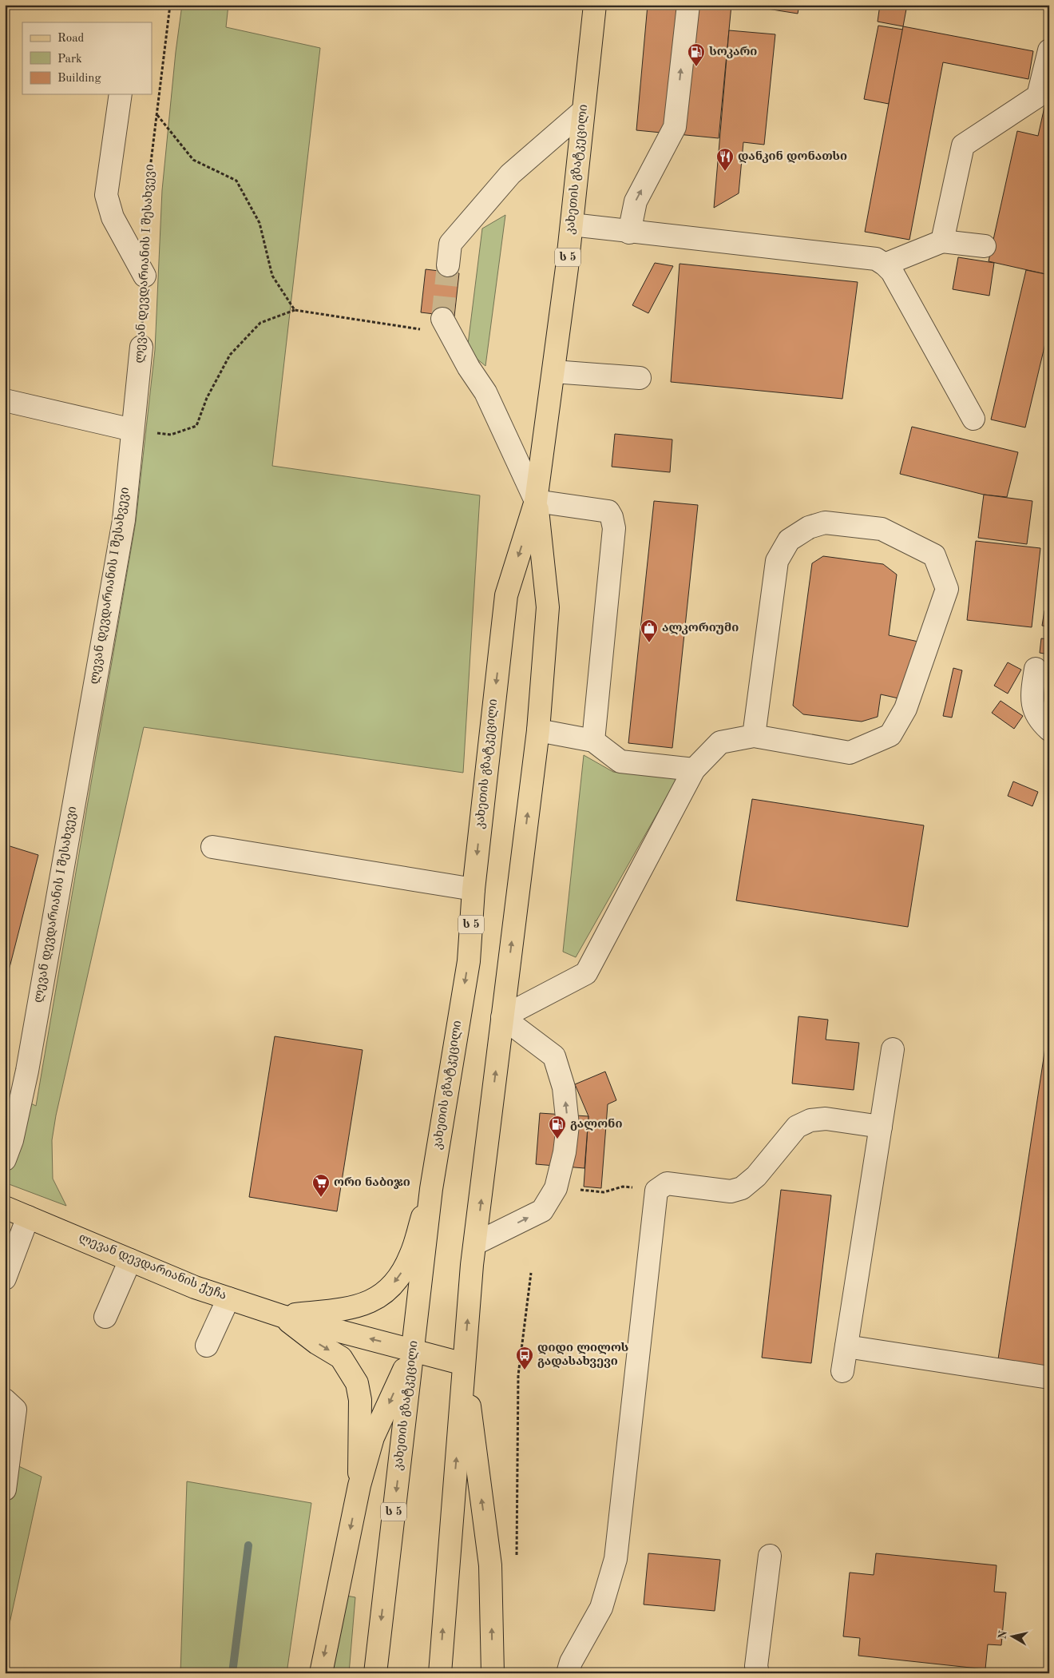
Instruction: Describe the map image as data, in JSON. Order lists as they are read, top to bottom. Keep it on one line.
{"streets":{"main road":["კახეთის გზატკეცილი","ს 5","ლევან დევდარიანის ქუჩა"],"street":["ლევან დევდარიანის I შესახვევი"]},"crossings":[["კახეთის გზატკეცილი","ლევან დევდარიანის ქუჩა"]],"places":{"fuel station":["სოკარი","გალონი"],"restaurant":["დანკინ დონათსი"],"shop":["ალკორიუმი"],"supermarket":["ორი ნაბიჯი"],"bus stop":["დიდი ლილოს გადასახვევი"]},"legend":["Road","Park","Building"],"north":"left"}
